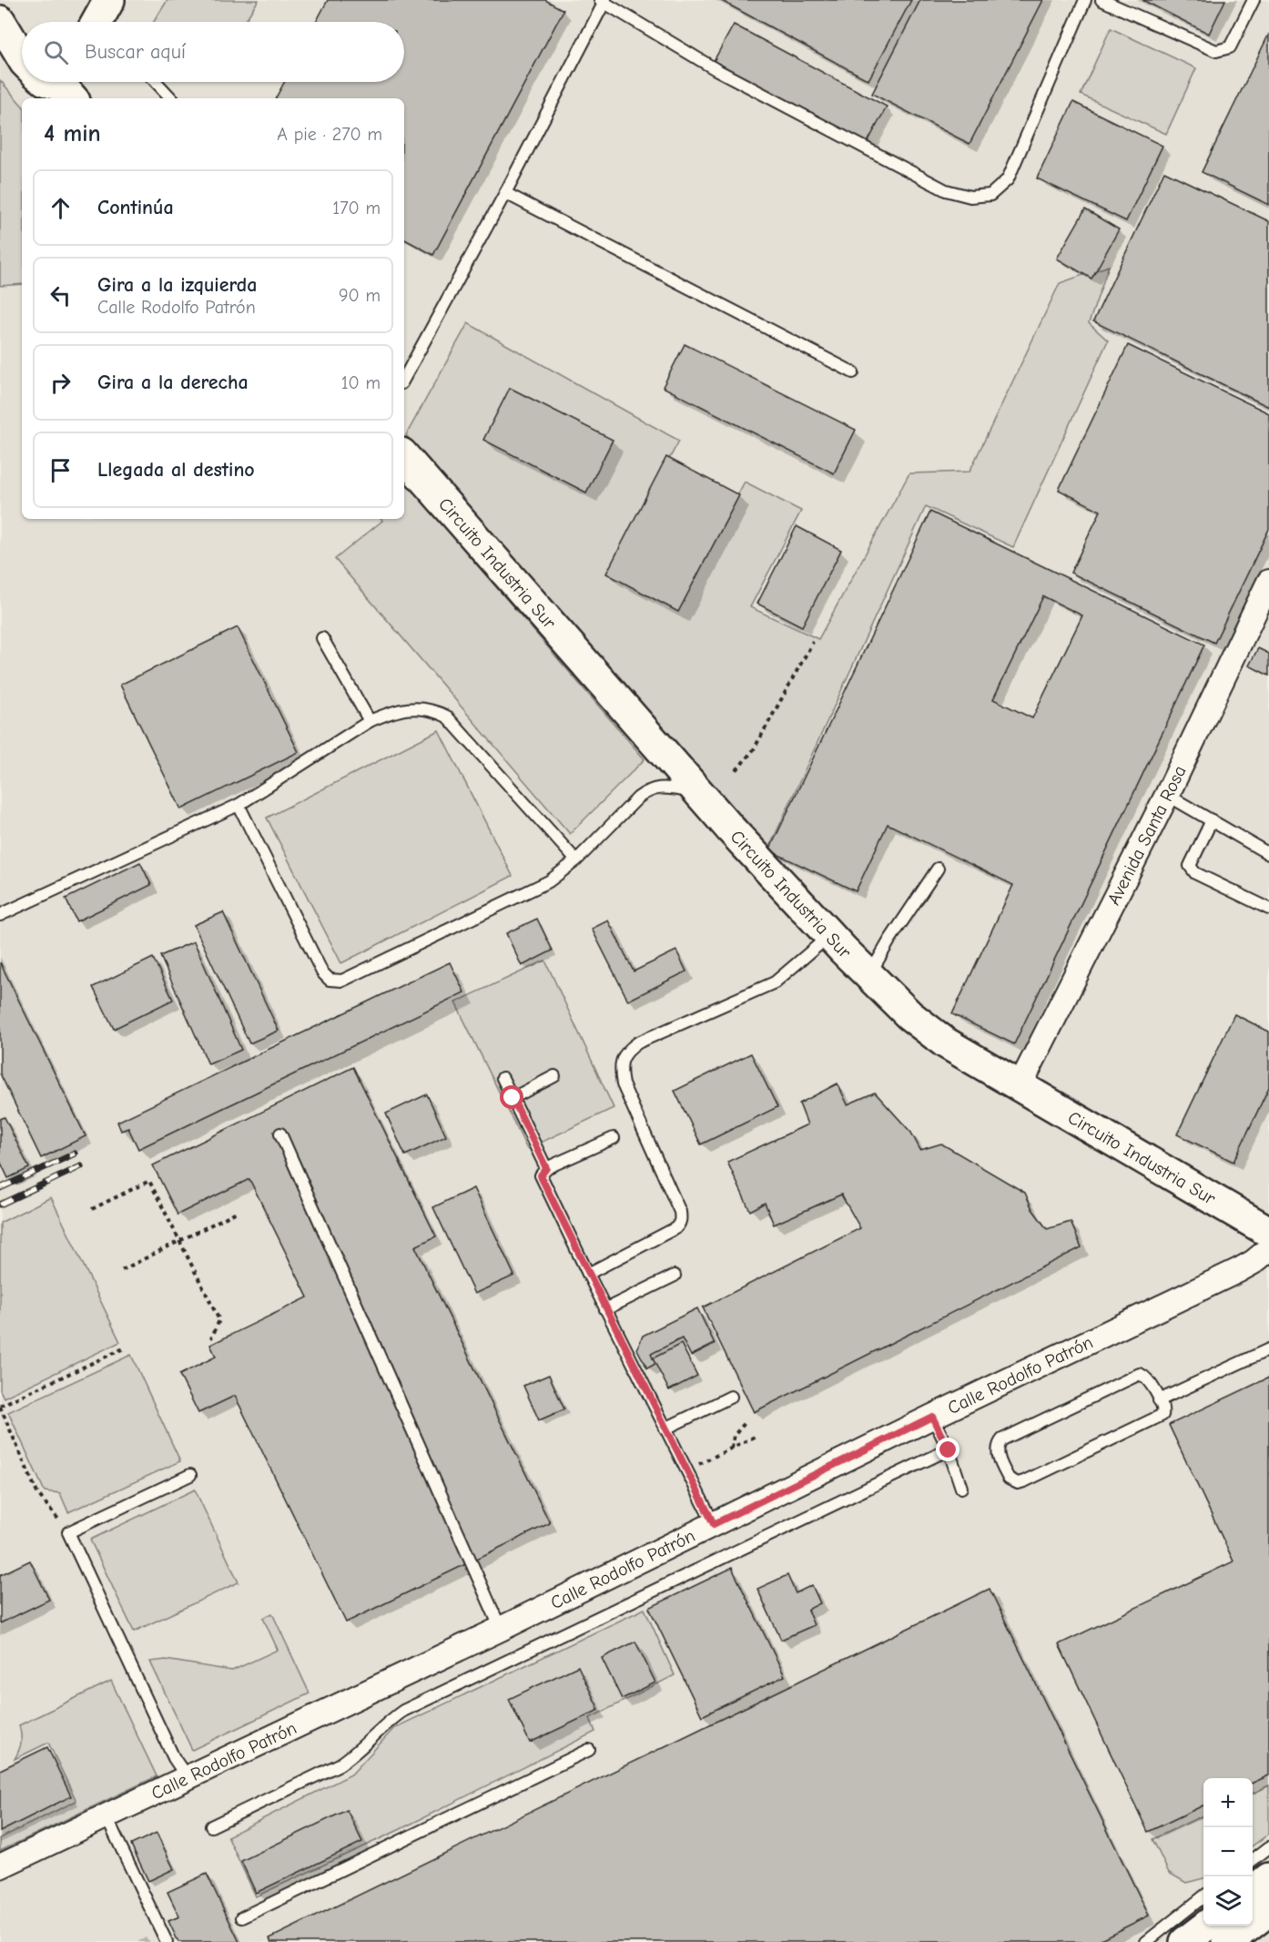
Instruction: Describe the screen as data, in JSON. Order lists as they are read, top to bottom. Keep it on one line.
{"streets":{"main road":["Circuito Industria Sur"],"street":["Avenida Santa Rosa","Calle Rodolfo Patrón"]},"crossings":[["Circuito Industria Sur","Avenida Santa Rosa"]],"page":{"search":"Buscar aquí","heading":["4 min","A pie · 270 m"],"list":[["Continúa","170 m"],["Gira a la izquierda","Calle Rodolfo Patrón","90 m"],["Gira a la derecha","10 m"],"Llegada al destino"],"map_buttons":["+","−"]}}
